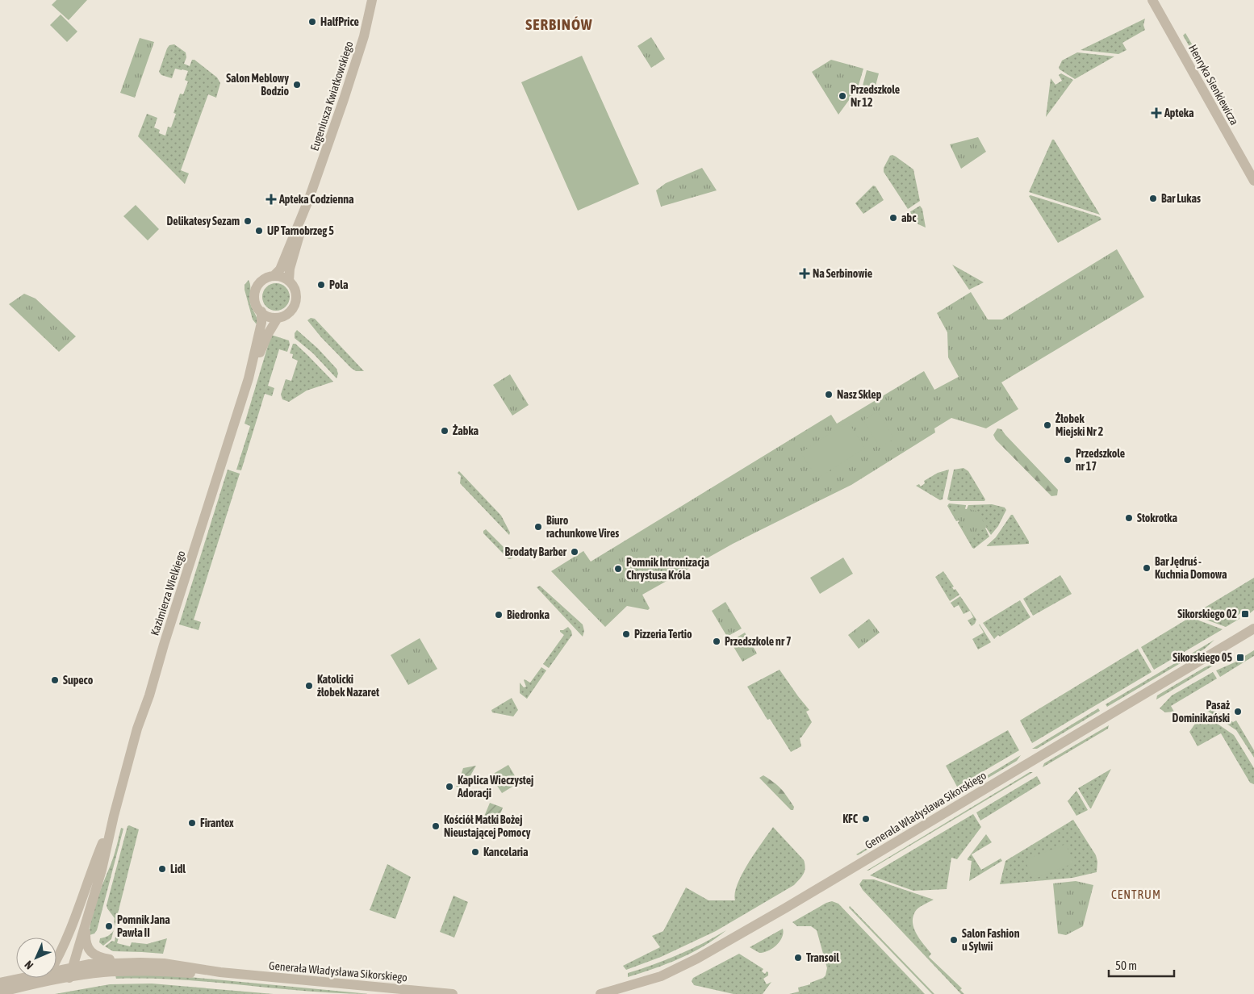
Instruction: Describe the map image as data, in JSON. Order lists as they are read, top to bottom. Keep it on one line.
{"streets":{"street":["Henryka Sienkiewicza","Eugeniusza Kwiatkowskiego","Kazimierza Wielkiego","Generała Władysława Sikorskiego"]},"crossings":[["Kazimierza Wielkiego","Generała Władysława Sikorskiego"]],"districts":["SERBINÓW","CENTRUM"],"places":{"other":["HalfPrice","Salon Meblowy Bodzio","Przedszkole Nr 12","Bar Lukas","abc","Delikatesy Sezam","UP Tarnobrzeg 5","Pola","Nasz Sklep","Żłobek Miejski Nr 2","Żabka","Przedszkole nr 17","Stokrotka","Biuro rachunkowe Vires","Brodaty Barber","Bar Jędruś - Kuchnia Domowa","Pomnik Intronizacja Chrystusa Króla","Biedronka","Pizzeria Tertio","Przedszkole nr 7","Supeco","Katolicki żłobek Nazaret","Pasaż Dominikański","Kaplica Wieczystej Adoracji","KFC","Firantex","Kościół Matki Bożej Nieustającej Pomocy","Kancelaria","Lidl","Pomnik Jana Pawła II","Salon Fashion u Sylwii","Transoil"],"health":["Apteka","Apteka Codzienna","Na Serbinowie"],"transit":["Sikorskiego 02","Sikorskiego 05"]},"scale_bar":"50 m","north":"bottom left"}
